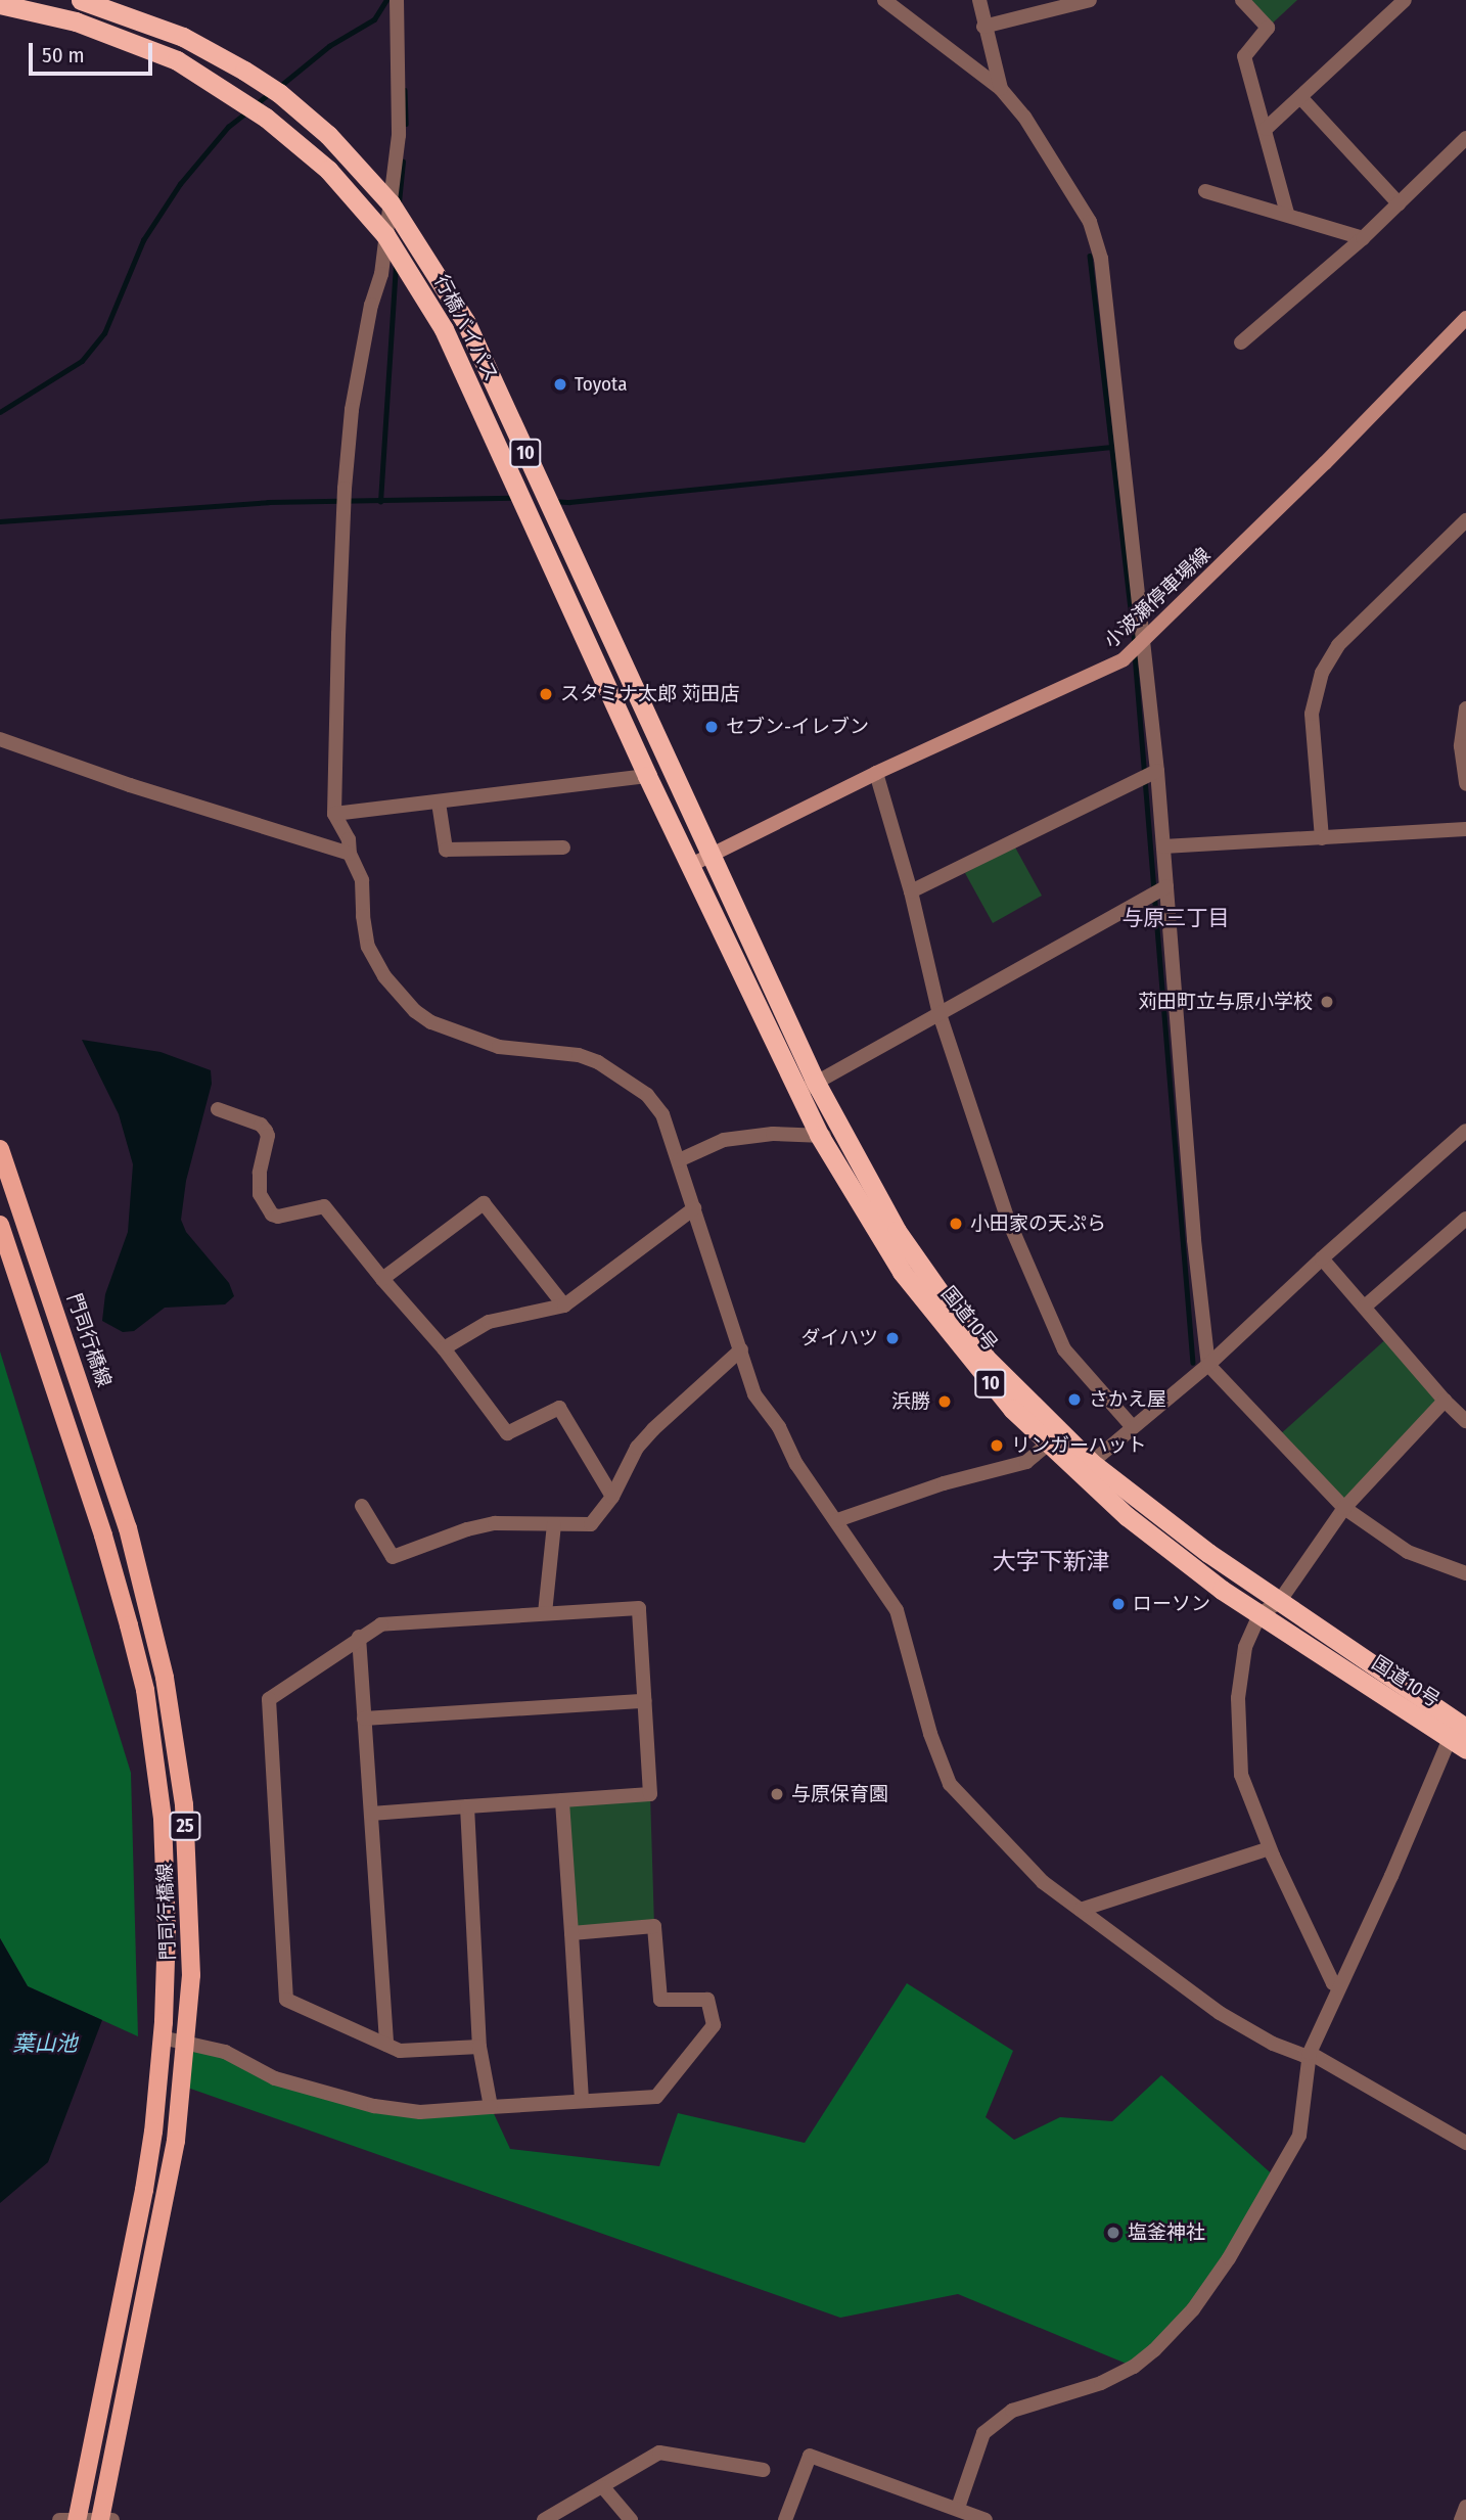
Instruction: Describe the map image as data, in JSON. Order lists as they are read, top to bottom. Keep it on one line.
{"streets":{"highway":["行橋バイパス","10","国道10号"],"main road":["小波瀬停車場線","門司行橋線","25"]},"crossings":[["行橋バイパス","小波瀬停車場線"],["行橋バイパス","国道10号"],["小波瀬停車場線","国道10号"]],"districts":["与原三丁目","大字下新津"],"water":["葉山池"],"places":["Toyota","スタミナ太郎 苅田店","セブン-イレブン","苅田町立与原小学校","小田家の天ぷら","ダイハツ","さかえ屋","浜勝","リンガーハット","ローソン","与原保育園","塩釜神社"],"scale_bar":"50 m"}
